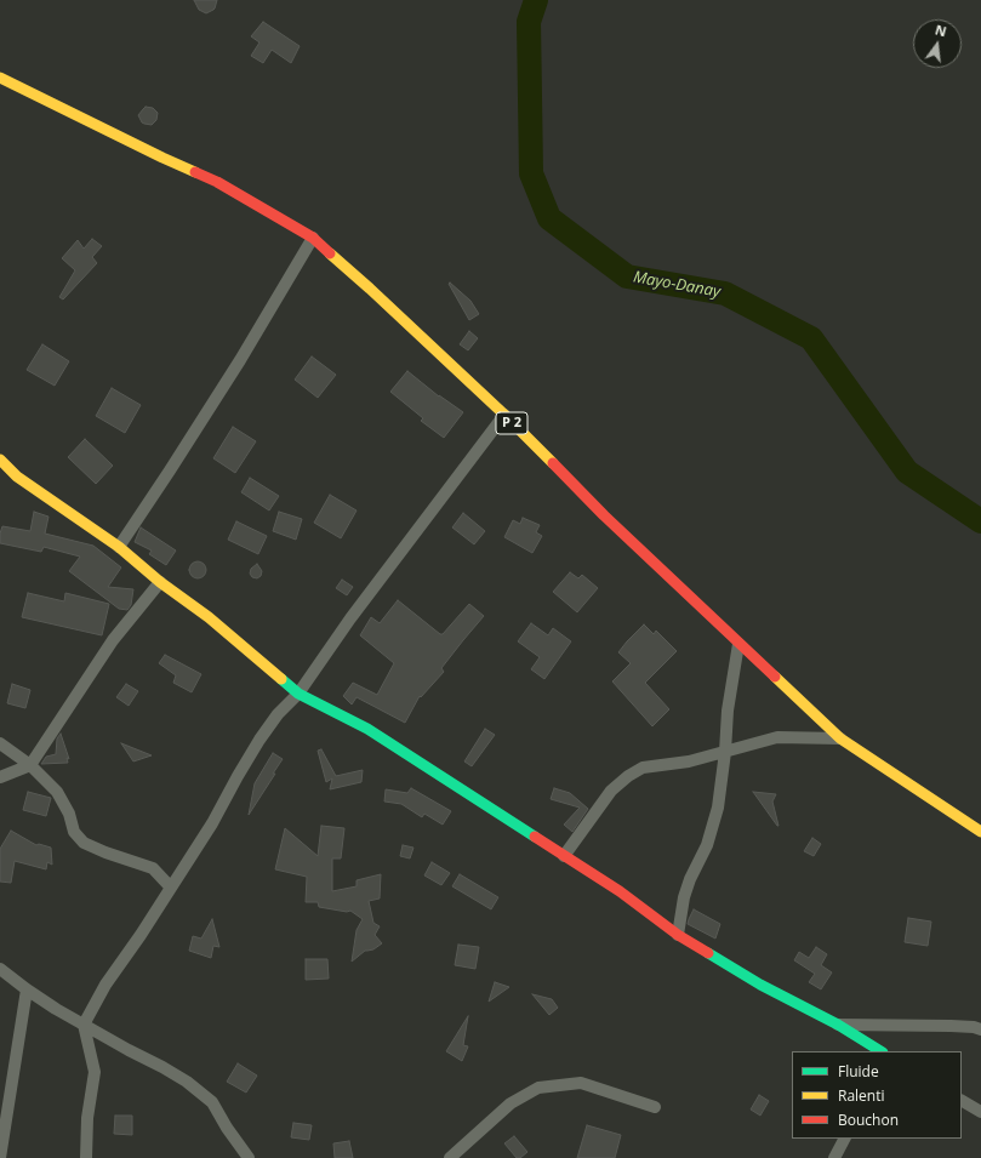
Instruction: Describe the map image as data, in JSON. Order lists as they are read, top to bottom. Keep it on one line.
{"streets":{"main road":["P 2"]},"water":["Mayo-Danay"],"legend":["Fluide","Ralenti","Bouchon"],"north":"top"}
